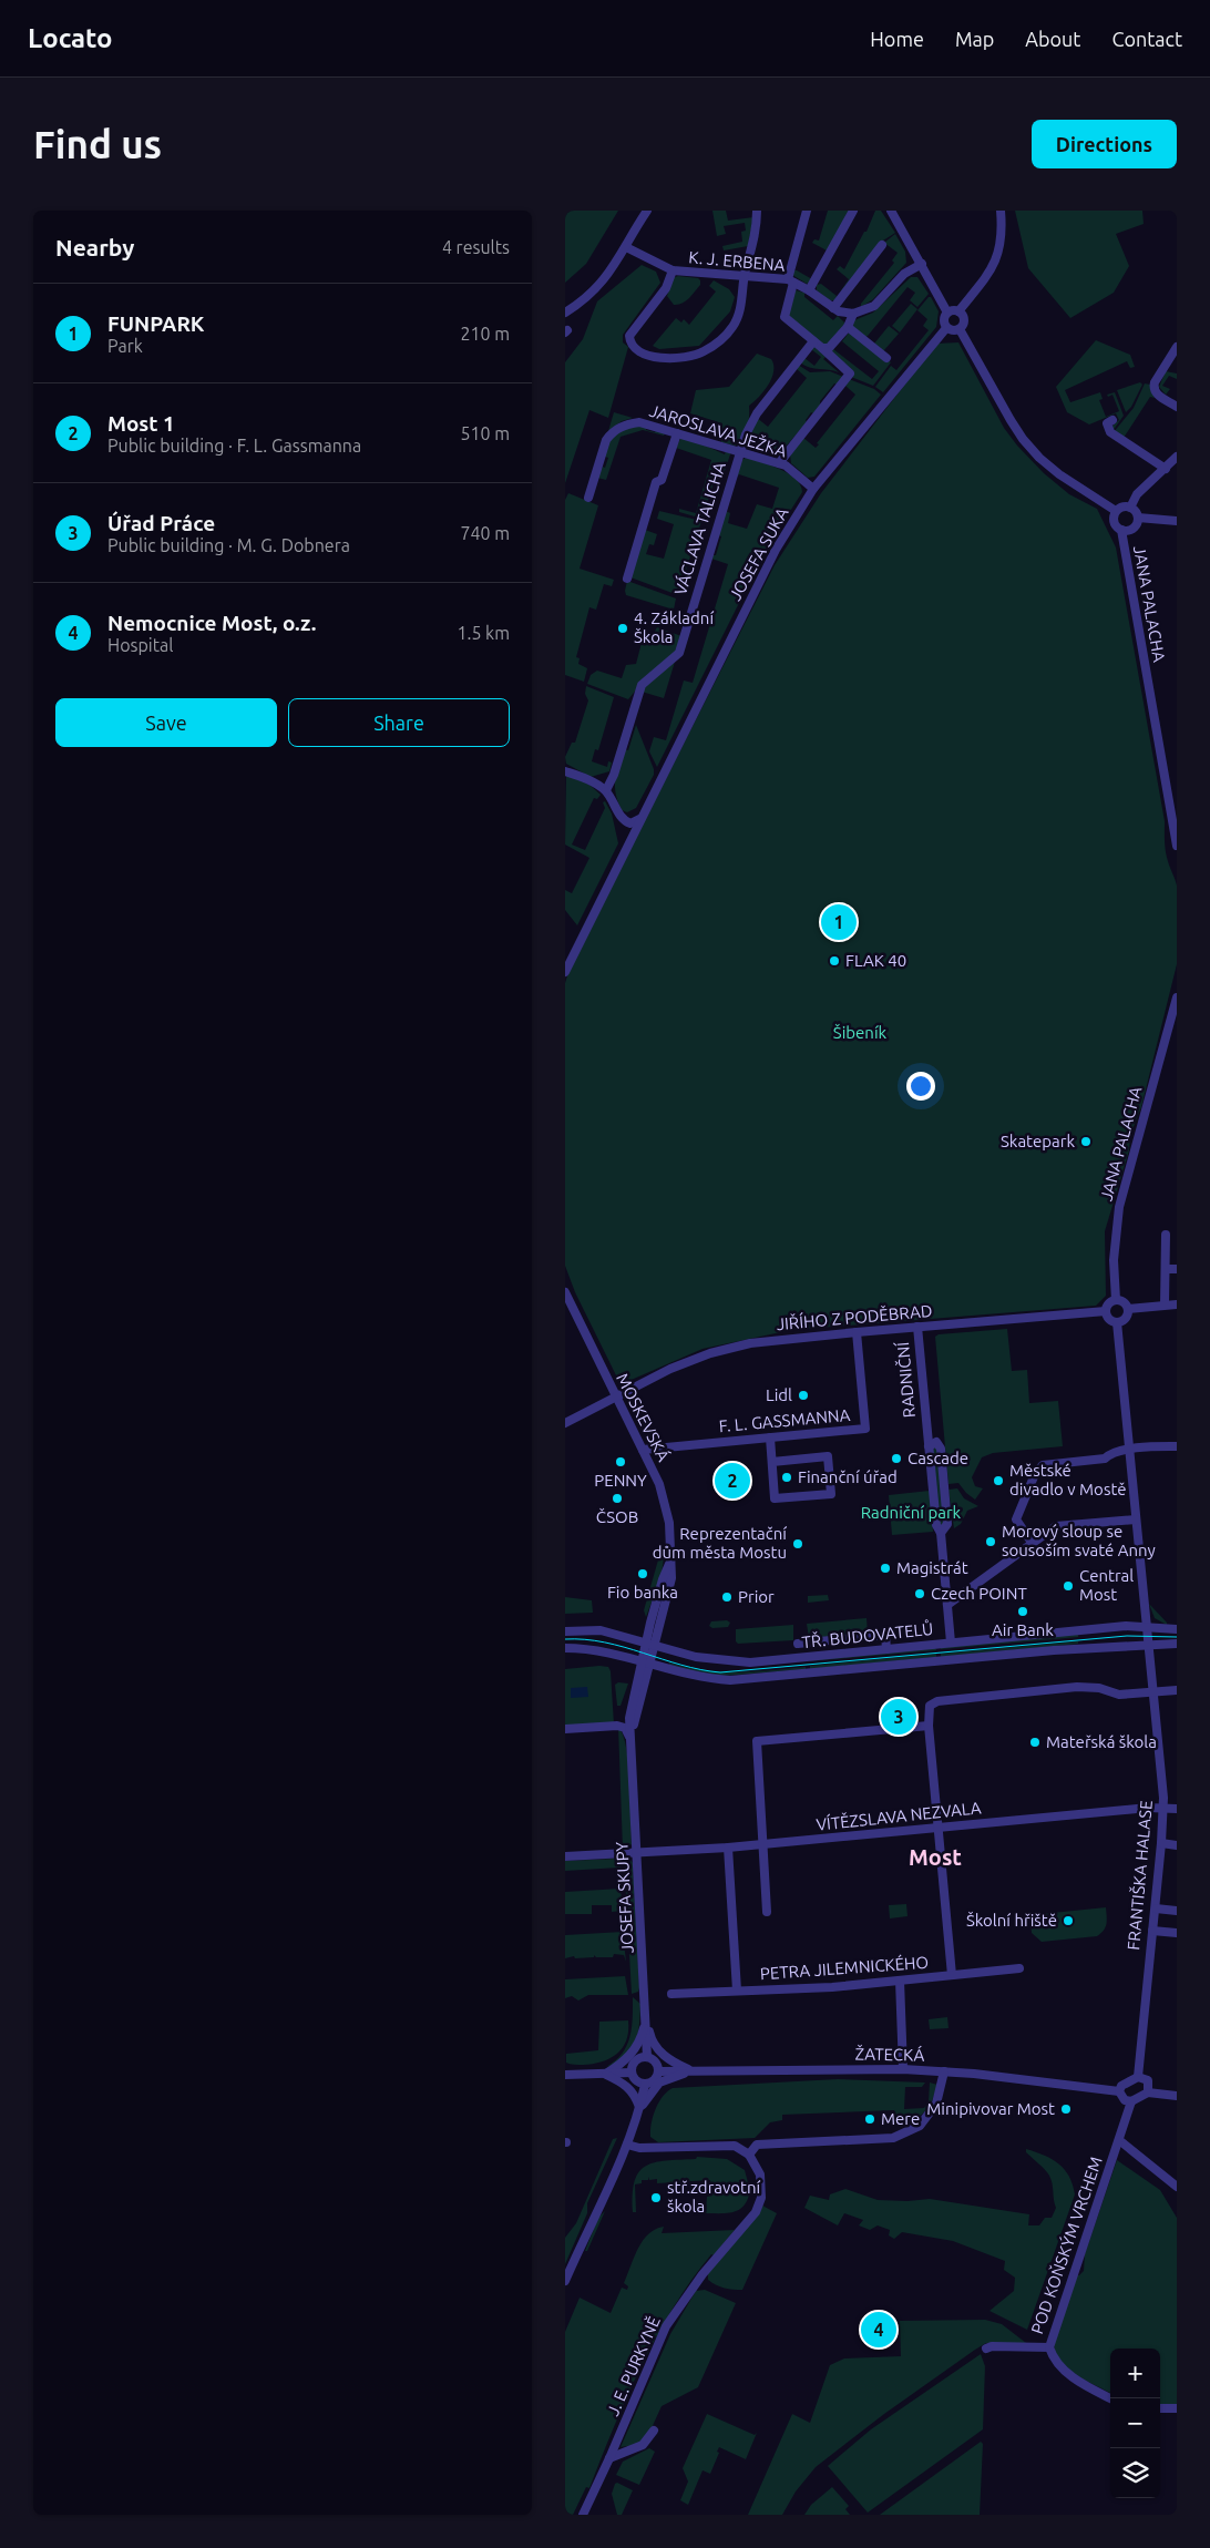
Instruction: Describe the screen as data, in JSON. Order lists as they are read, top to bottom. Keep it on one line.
{"streets":{"street":["K. J. ERBENA","JAROSLAVA JEŽKA","VÁCLAVA TALICHA","JOSEFA SUKA","JANA PALACHA","JIŘÍHO Z PODĚBRAD","RADNIČNÍ","MOSKEVSKÁ","F. L. GASSMANNA","TŘ. BUDOVATELŮ","VÍTĚZSLAVA NEZVALA","FRANTIŠKA HALASE","JOSEFA SKUPY","PETRA JILEMNICKÉHO","ŽATECKÁ","POD KOŇSKÝM VRCHEM","J. E. PURKYNĚ"]},"crossings":[["JAROSLAVA JEŽKA","VÁCLAVA TALICHA"],["JAROSLAVA JEŽKA","JOSEFA SUKA"],["JANA PALACHA","JIŘÍHO Z PODĚBRAD"],["JANA PALACHA","FRANTIŠKA HALASE"],["JIŘÍHO Z PODĚBRAD","RADNIČNÍ"],["JIŘÍHO Z PODĚBRAD","MOSKEVSKÁ"],["JIŘÍHO Z PODĚBRAD","F. L. GASSMANNA"],["JIŘÍHO Z PODĚBRAD","FRANTIŠKA HALASE"],["RADNIČNÍ","TŘ. BUDOVATELŮ"],["MOSKEVSKÁ","F. L. GASSMANNA"],["MOSKEVSKÁ","TŘ. BUDOVATELŮ"],["MOSKEVSKÁ","JOSEFA SKUPY"],["TŘ. BUDOVATELŮ","FRANTIŠKA HALASE"],["TŘ. BUDOVATELŮ","JOSEFA SKUPY"],["VÍTĚZSLAVA NEZVALA","FRANTIŠKA HALASE"],["VÍTĚZSLAVA NEZVALA","JOSEFA SKUPY"],["FRANTIŠKA HALASE","ŽATECKÁ"],["FRANTIŠKA HALASE","POD KOŇSKÝM VRCHEM"],["JOSEFA SKUPY","ŽATECKÁ"],["ŽATECKÁ","POD KOŇSKÝM VRCHEM"]],"districts":["Most"],"parks":["Šibeník","Radniční park"],"places":["4. Základní Škola","FLAK 40","Skatepark","Lidl","Cascade","PENNY","Finanční úřad","Městské divadlo v Mostě","ČSOB","Morový sloup se sousoším svaté Anny","Reprezentační dům města Mostu","Magistrát","Fio banka","Central Most","Czech POINT","Prior","Air Bank","Mateřská škola","Školní hřiště","Minipivovar Most","Mere","stř.zdravotní škola"],"page":{"header":"Locato","nav":["Home","Map","About","Contact"],"buttons":["Directions",["Save","Share"]],"title":"Find us","heading":["Nearby","4 results"],"list":[{"mark":"1","name":"FUNPARK","note":"Park","value":"210 m"},{"mark":"2","name":"Most 1","note":"Public building · F. L. Gassmanna","value":"510 m"},{"mark":"3","name":"Úřad Práce","note":"Public building · M. G. Dobnera","value":"740 m"},{"mark":"4","name":"Nemocnice Most, o.z.","note":"Hospital","value":"1.5 km"}],"pins":["1","2","3","4"],"map_buttons":["+","−"]}}
